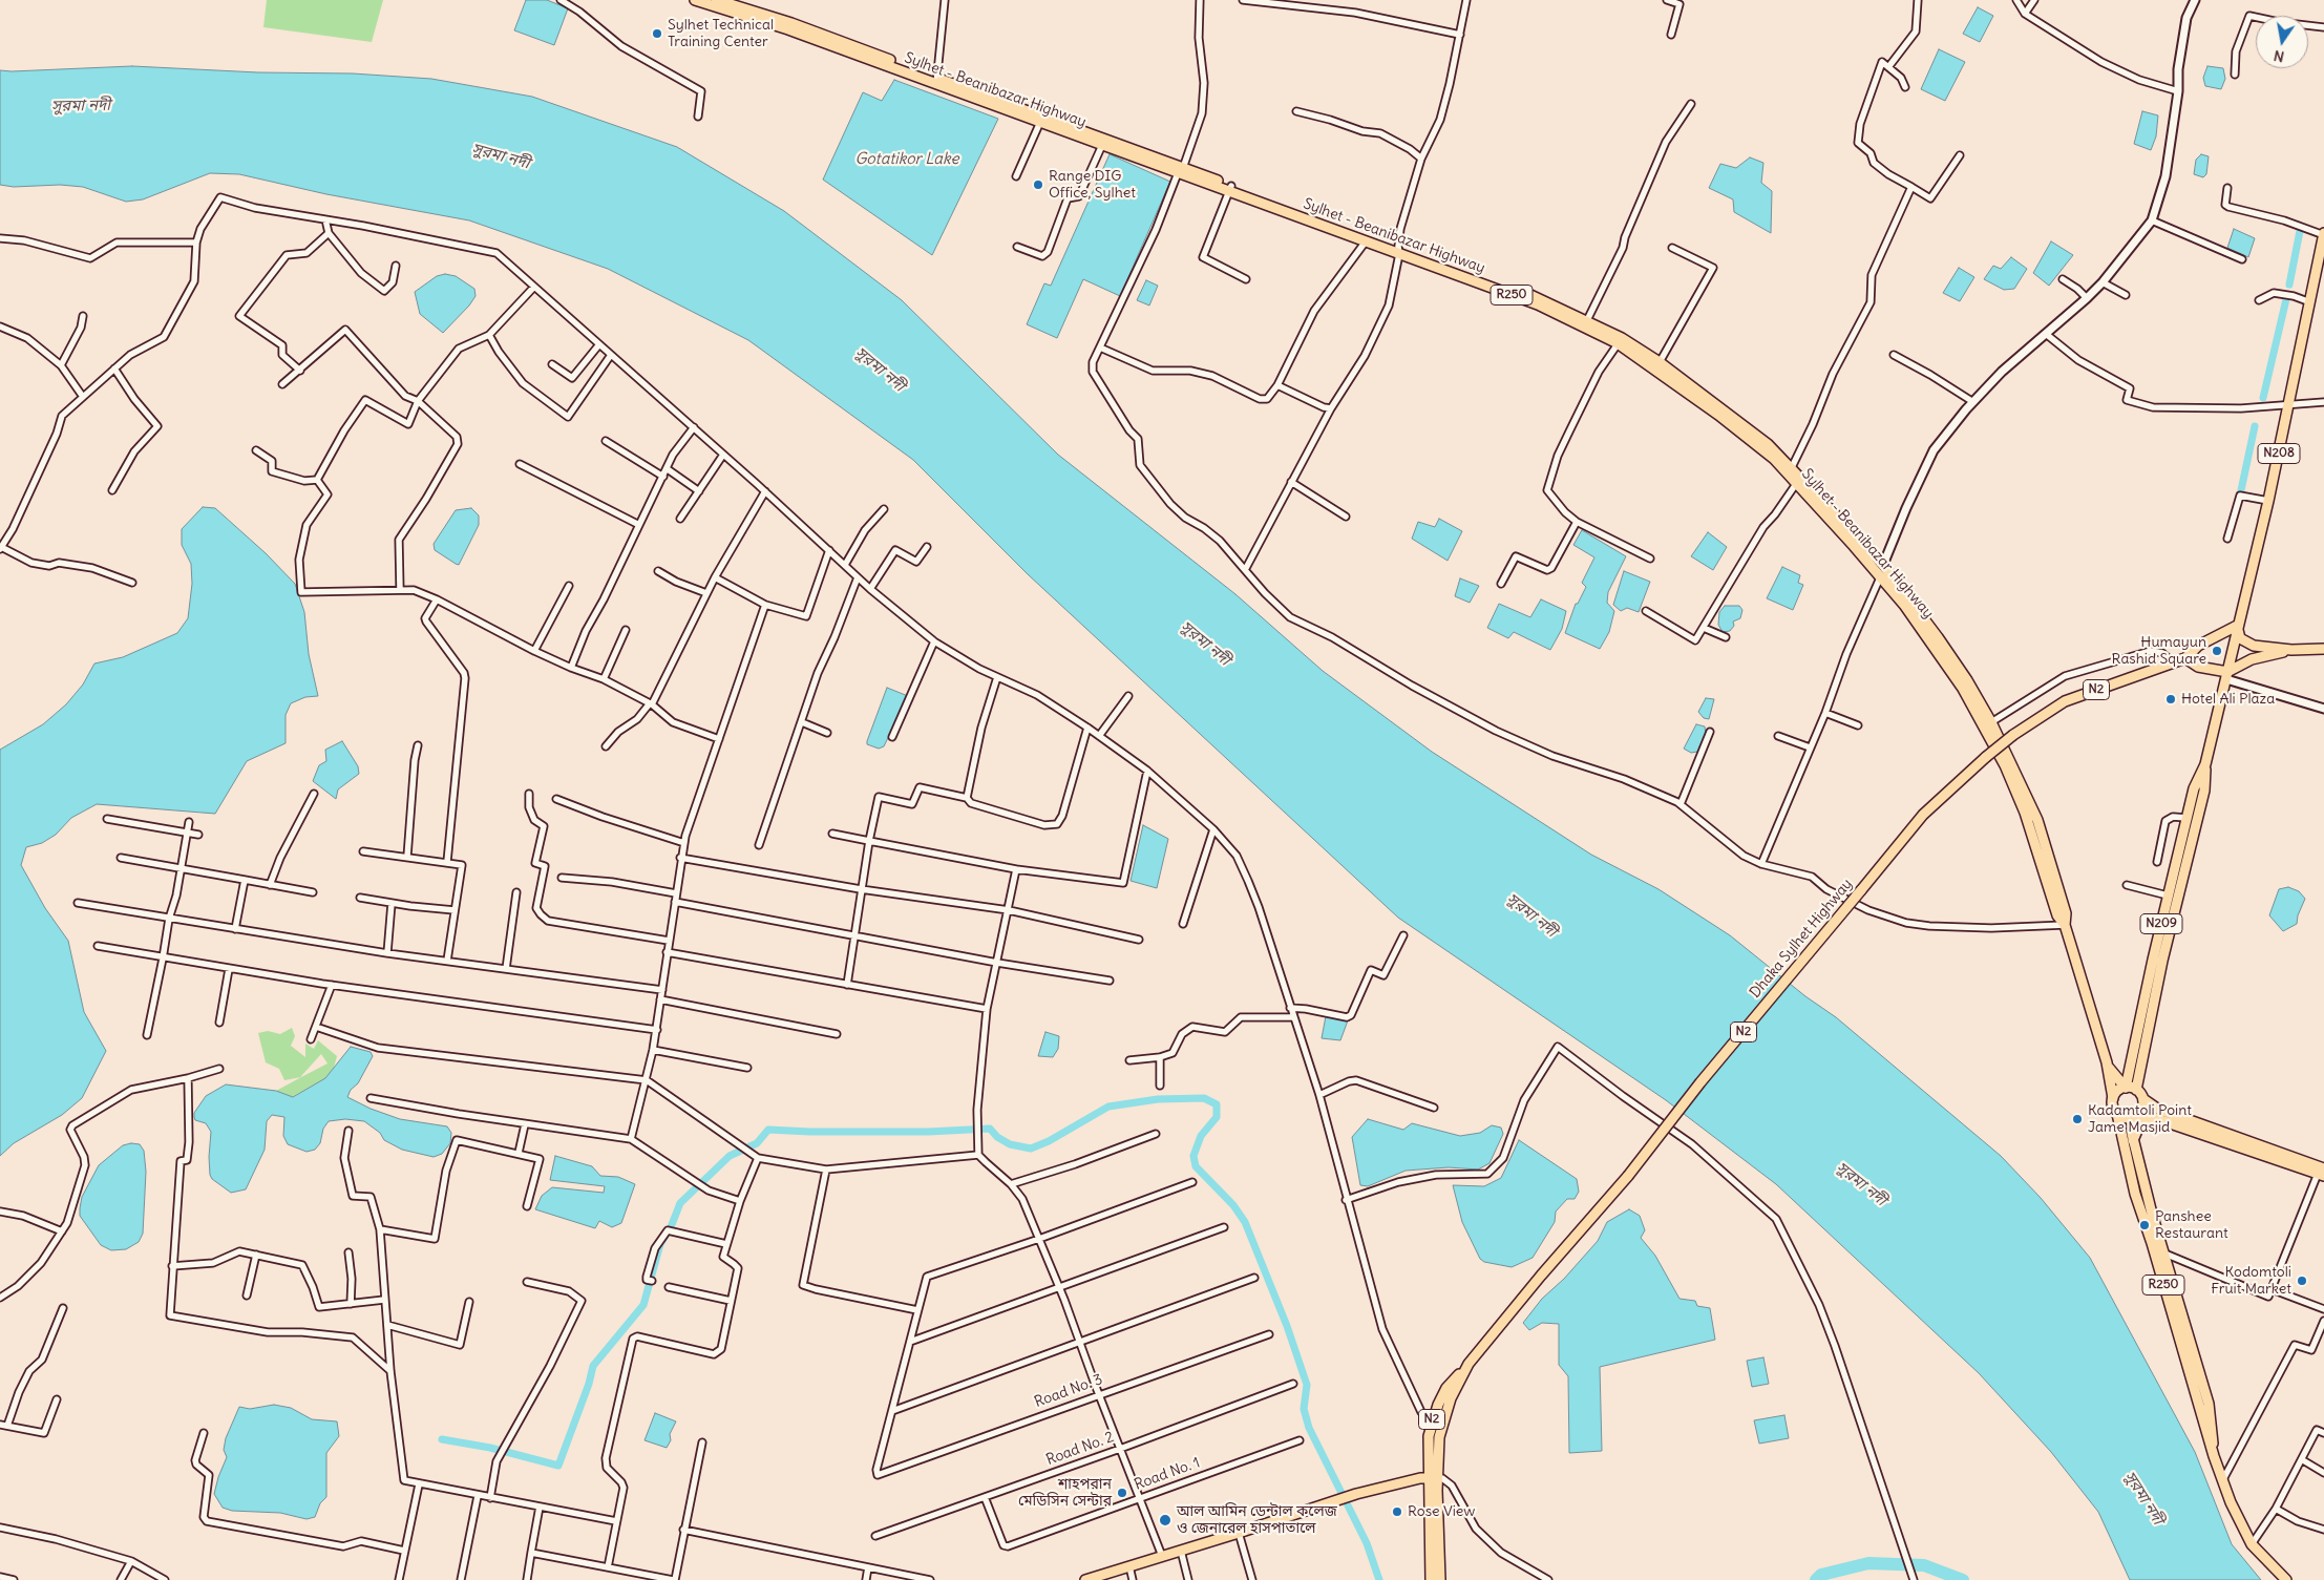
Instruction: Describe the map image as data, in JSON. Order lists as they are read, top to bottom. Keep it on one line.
{"streets":{"main road":["Sylhet - Beanibazar Highway","R250","N208","N2","N209","Dhaka Sylhet Highway"],"street":["Road No. 3","Road No. 2","Road No. 1"]},"crossings":[["Sylhet - Beanibazar Highway","R250"],["R250","N209"],["N208","N2"],["N208","N209"],["N2","Dhaka Sylhet Highway"],["Road No. 2","Road No. 1"]],"water":["সুরমা নদী","Gotatikor Lake"],"places":["Sylhet Technical Training Center","Range DIG Office, Sylhet","Humayun Rashid Square","Hotel Ali Plaza","Kadamtoli Point Jame Masjid","Panshee Restaurant","Kodomtoli Fruit Market","শাহপরান মেডিসিন সেন্টার","Rose View","আল আমিন ডেন্টাল কলেজ ও জেনারেল হাসপাতালে"],"north":"bottom"}
